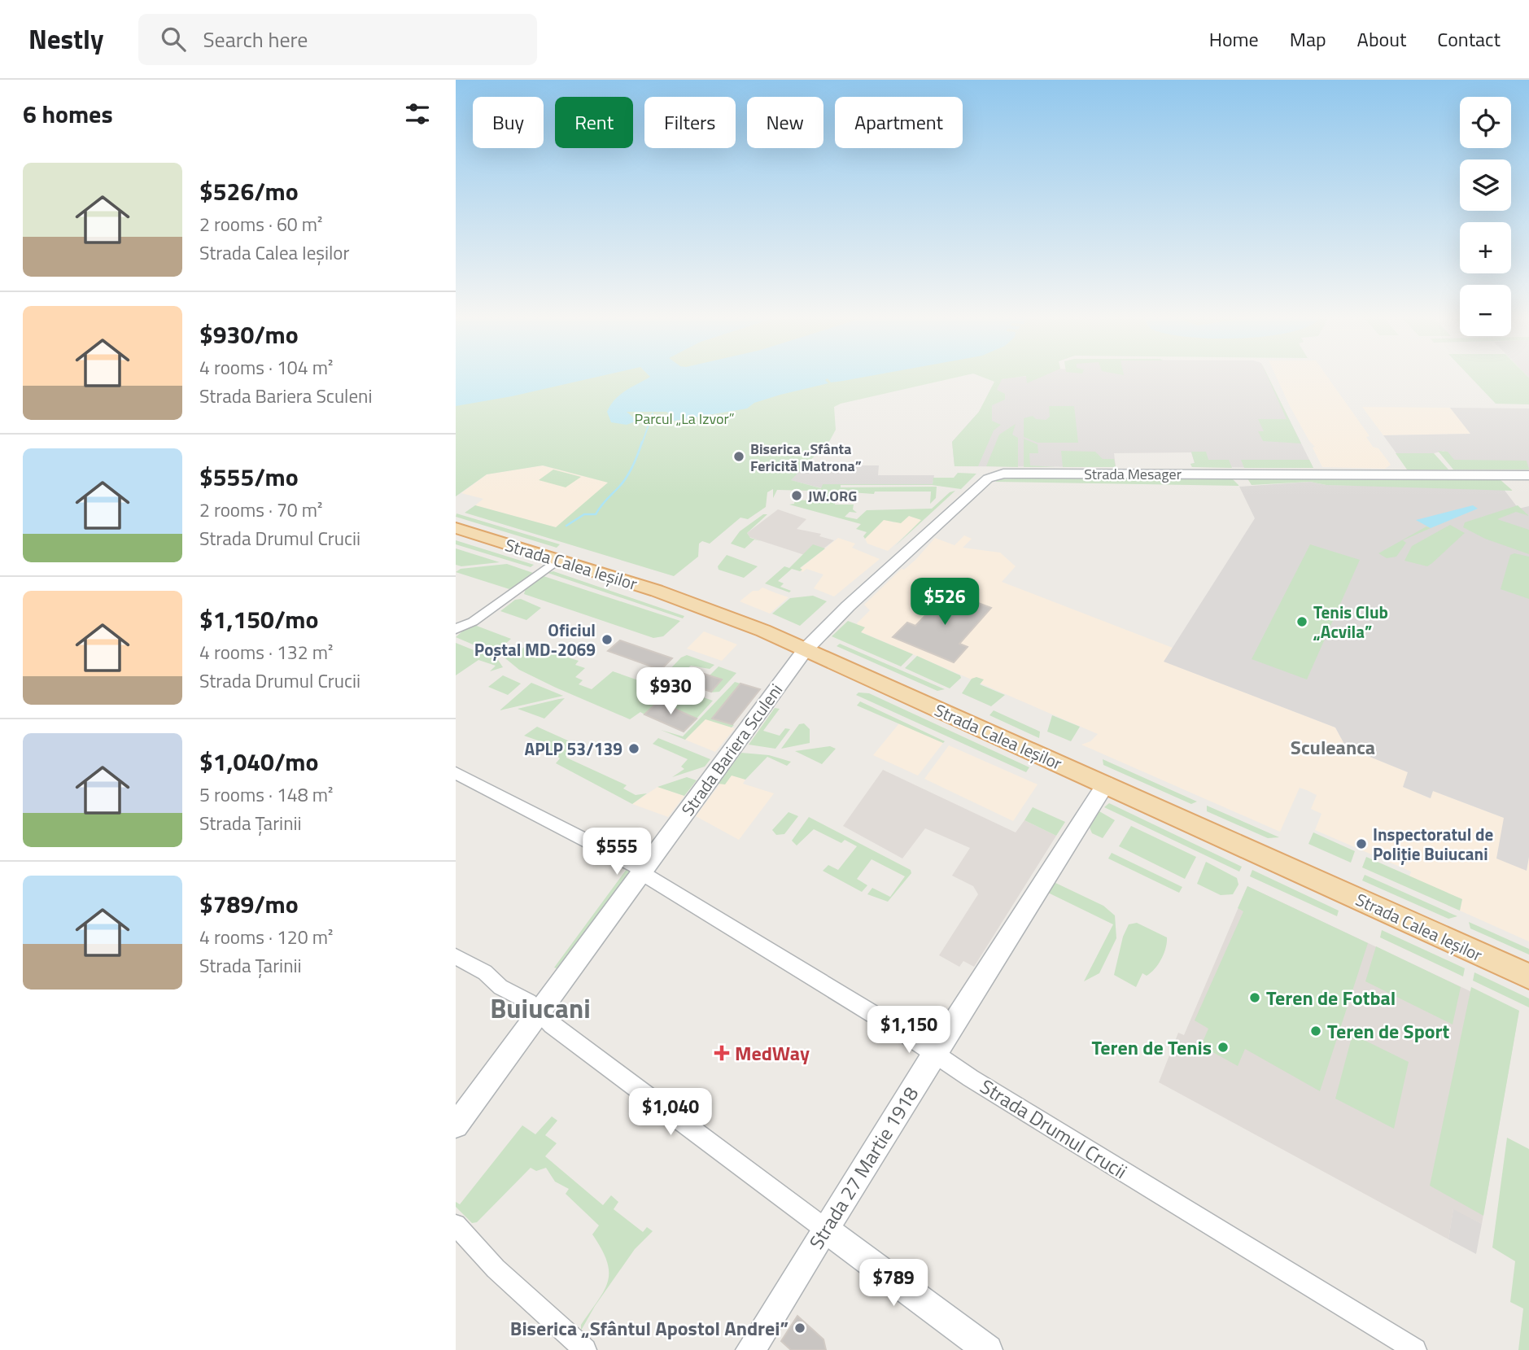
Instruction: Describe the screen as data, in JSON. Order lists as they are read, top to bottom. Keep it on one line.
{"streets":{"main road":["Strada Calea Ieșilor"],"street":["Strada Mesager","Strada Bariera Sculeni","Strada Drumul Crucii","Strada 27 Martie 1918"]},"crossings":[["Strada Mesager","Strada Calea Ieșilor"],["Strada Mesager","Strada Bariera Sculeni"],["Strada Calea Ieșilor","Strada Bariera Sculeni"],["Strada Calea Ieșilor","Strada 27 Martie 1918"],["Strada Bariera Sculeni","Strada Drumul Crucii"],["Strada Drumul Crucii","Strada 27 Martie 1918"]],"districts":["Sculeanca","Buiucani"],"parks":["Parcul „La Izvor”"],"places":{"other":["Biserica „Sfânta Fericită Matrona”","JW.ORG","Tenis Club „Acvila”","Oficiul Poștal MD-2069","APLP 53/139","Inspectoratul de Poliție Buiucani","Teren de Fotbal","Teren de Sport","Teren de Tenis","Biserica „Sfântul Apostol Andrei”"],"health":["MedWay"]},"page":{"header":"Nestly","search":"Search here","nav":["Home","Map","About","Contact"],"heading":"6 homes","map_buttons":["+","−"],"chip":["Buy","Rent","Filters","New","Apartment"],"list":[{"name":"$526/mo","note":"2 rooms · 60 m² · Strada Calea Ieșilor"},{"name":"$930/mo","note":"4 rooms · 104 m² · Strada Bariera Sculeni"},{"name":"$555/mo","note":"2 rooms · 70 m² · Strada Drumul Crucii"},{"name":"$1,150/mo","note":"4 rooms · 132 m² · Strada Drumul Crucii"},{"name":"$1,040/mo","note":"5 rooms · 148 m² · Strada Țarinii"},{"name":"$789/mo","note":"4 rooms · 120 m² · Strada Țarinii"}],"price":["$526","$930","$555","$1,150","$1,040","$789"]}}
